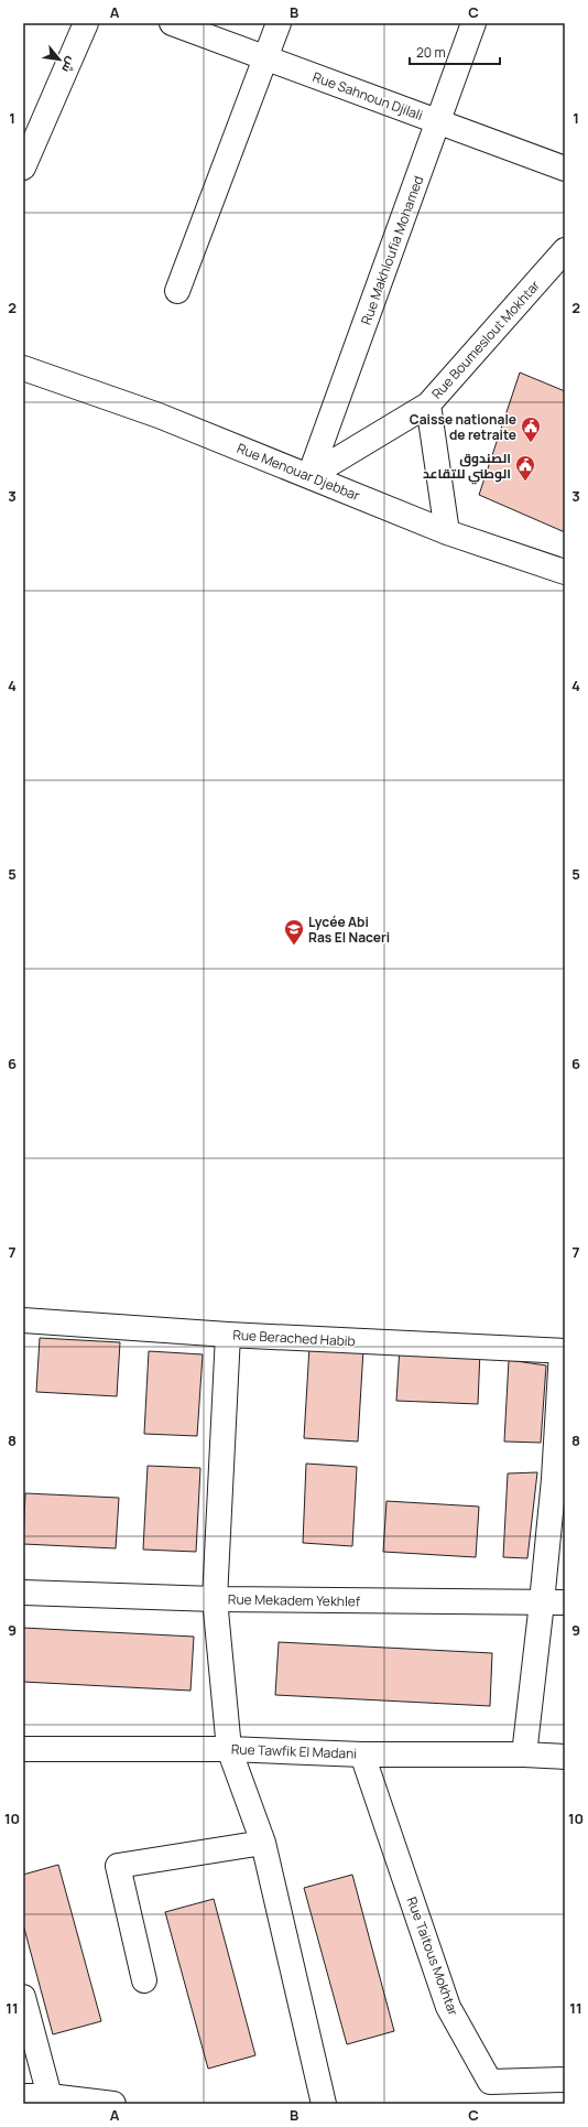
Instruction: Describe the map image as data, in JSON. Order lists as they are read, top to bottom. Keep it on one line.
{"streets":{"street":["Rue Sahnoun Djilali","Rue Makhloufia Mohamed","Rue Boumeslout Mokhtar","Rue Menouar Djebbar","Rue Berached Habib","Rue Mekadem Yekhlef","Rue Tawfik El Madani","Rue Taitous Mokhtar"]},"crossings":[["Rue Sahnoun Djilali","Rue Makhloufia Mohamed"],["Rue Makhloufia Mohamed","Rue Boumeslout Mokhtar"],["Rue Makhloufia Mohamed","Rue Menouar Djebbar"],["Rue Boumeslout Mokhtar","Rue Menouar Djebbar"],["Rue Tawfik El Madani","Rue Taitous Mokhtar"]],"places":{"public building":["Caisse nationale de retraite","الصندوق الوطني للتقاعد"],"school or university":["Lycée Abi Ras El Naceri"]},"scale_bar":"20 m","north":"bottom right","grid":{"columns":["A","B","C"],"rows":["1","2","3","4","5","6","7","8","9","10","11"]}}
